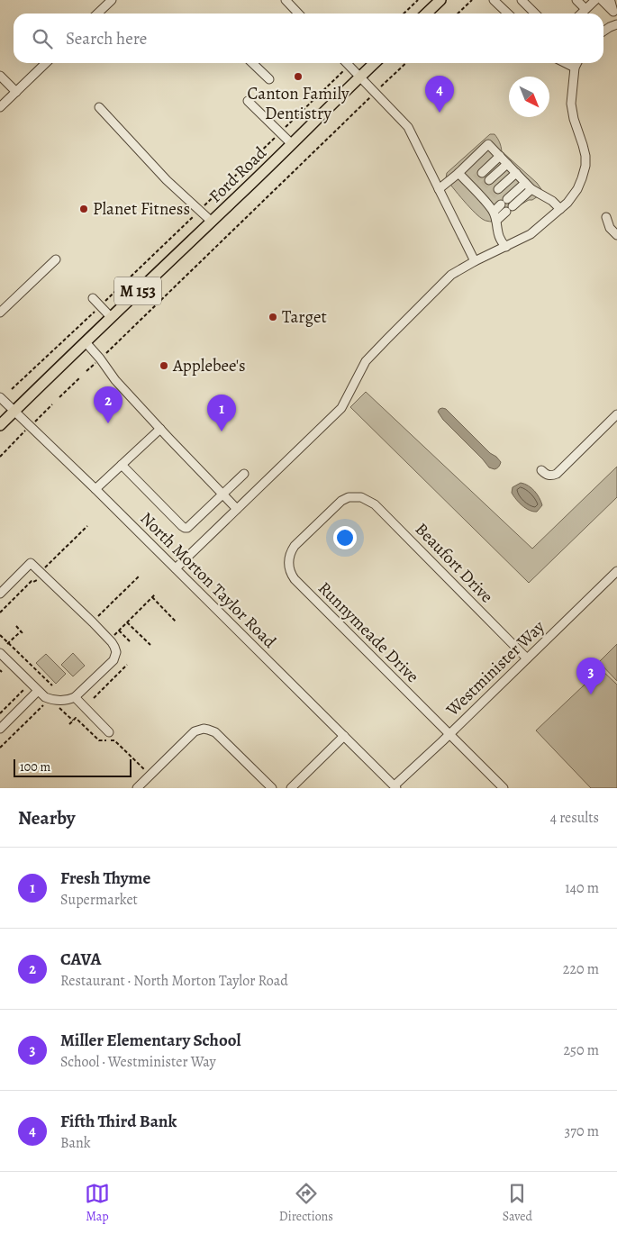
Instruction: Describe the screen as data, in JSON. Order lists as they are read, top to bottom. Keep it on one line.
{"streets":{"main road":["Ford Road","M 153"],"street":["Beaufort Drive","North Morton Taylor Road","Runnymeade Drive","Westminister Way"]},"crossings":[["Ford Road","North Morton Taylor Road"],["Beaufort Drive","Runnymeade Drive"],["Beaufort Drive","Westminister Way"],["North Morton Taylor Road","Westminister Way"],["Runnymeade Drive","Westminister Way"]],"places":["Canton Family Dentistry","Planet Fitness","Target","Applebee's"],"scale_bar":"100 m","north":"bottom right","page":{"search":"Search here","pins":["4","2","1","3"],"scale":"100 m","heading":["Nearby","4 results"],"list":[{"mark":"1","name":"Fresh Thyme","note":"Supermarket","value":"140 m"},{"mark":"2","name":"CAVA","note":"Restaurant · North Morton Taylor Road","value":"220 m"},{"mark":"3","name":"Miller Elementary School","note":"School · Westminister Way","value":"250 m"},{"mark":"4","name":"Fifth Third Bank","note":"Bank","value":"370 m"}],"nav":["Map","Directions","Saved"]}}
